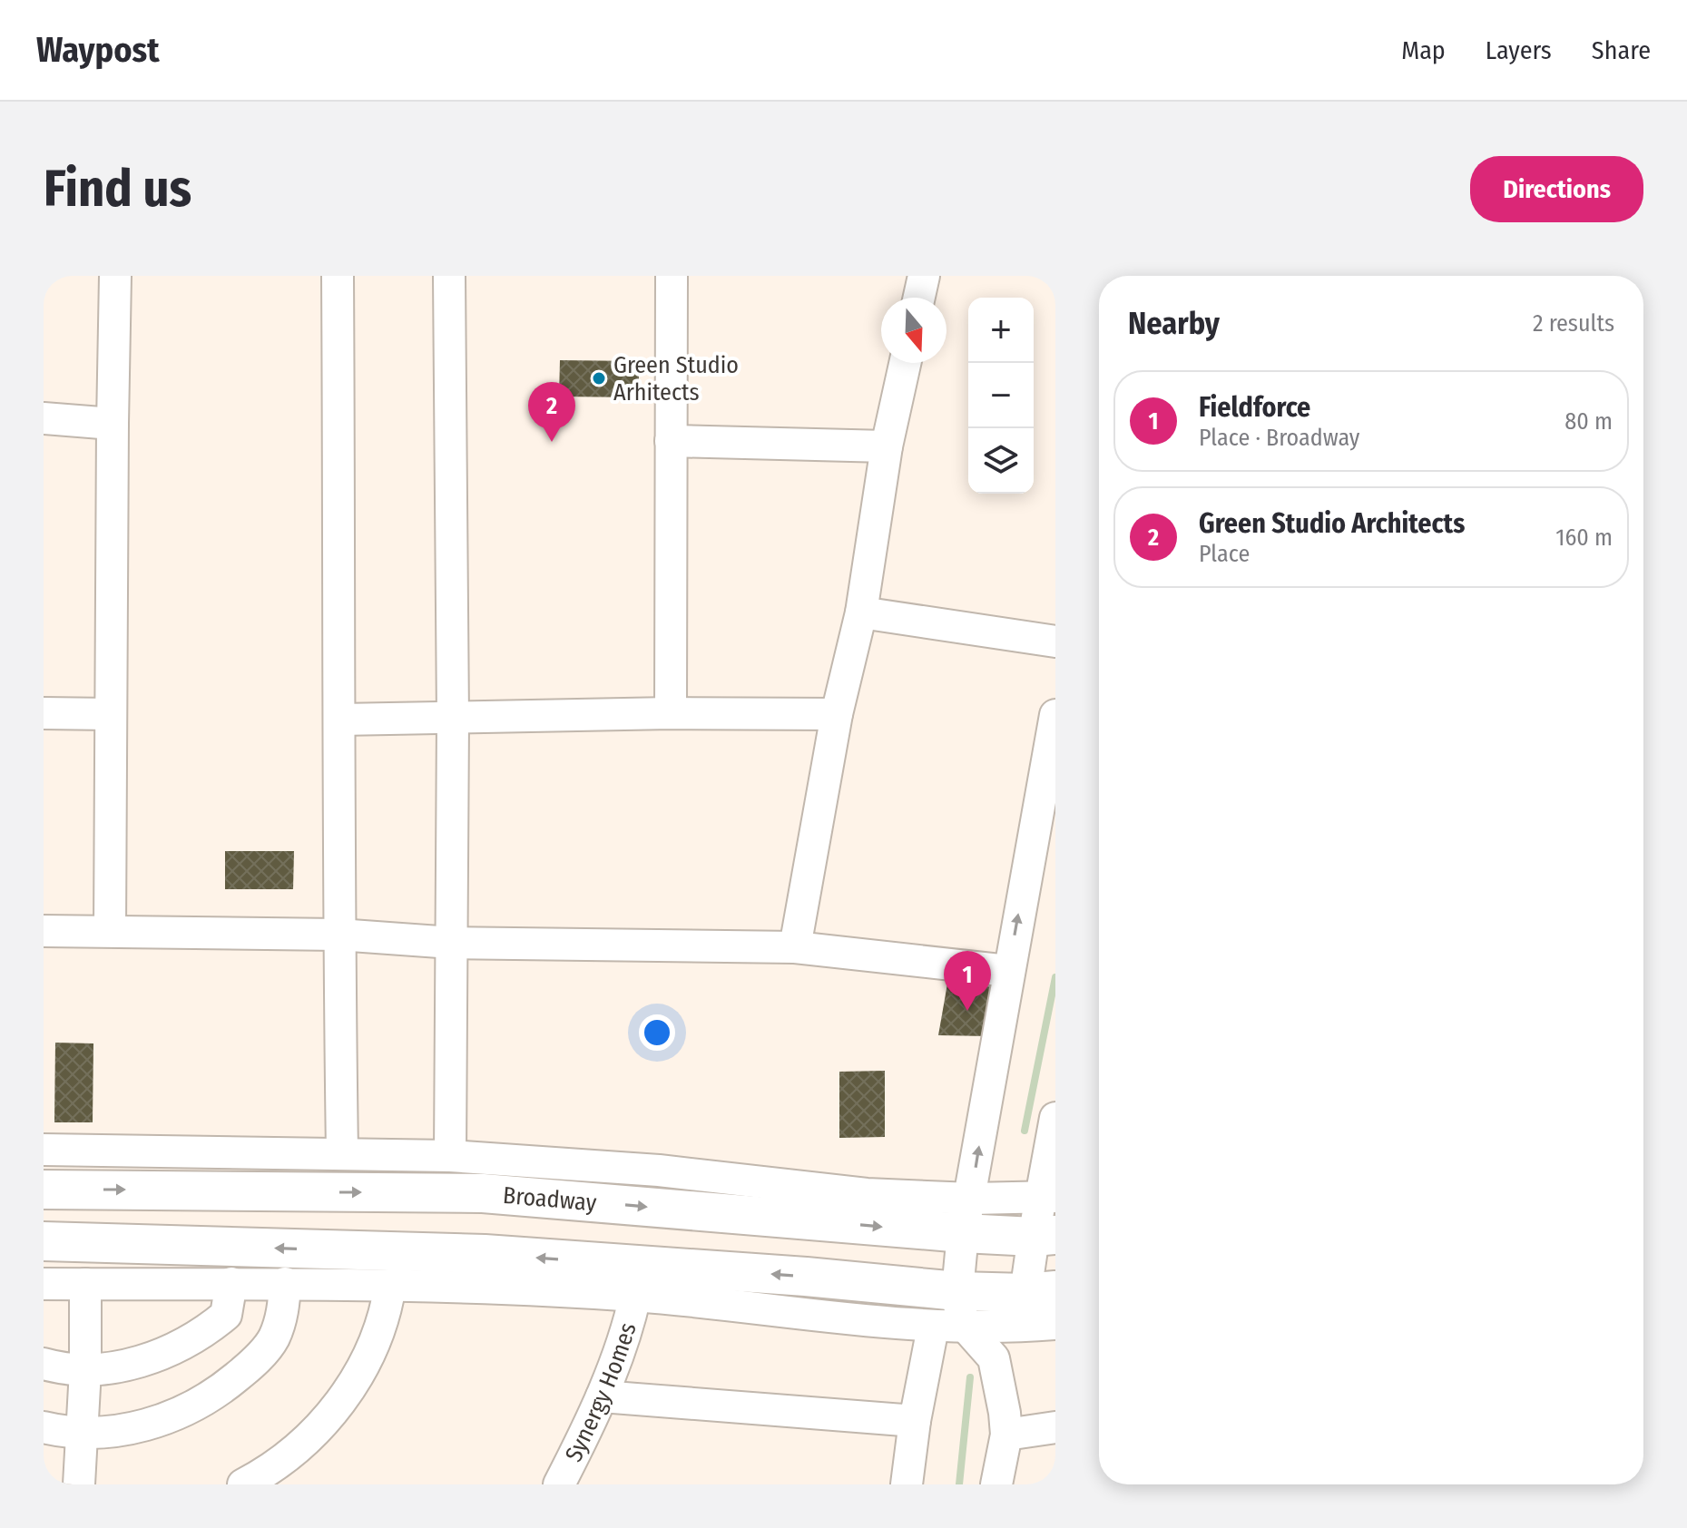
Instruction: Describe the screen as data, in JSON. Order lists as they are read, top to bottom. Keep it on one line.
{"streets":{"main road":["Broadway"],"street":["Synergy Homes"]},"places":["Green Studio Arhitects"],"north":"bottom","page":{"header":"Waypost","nav":["Map","Layers","Share"],"buttons":"Directions","title":"Find us","heading":["Nearby","2 results"],"map_buttons":["+","−"],"list":[{"mark":"1","name":"Fieldforce","note":"Place · Broadway","value":"80 m"},{"mark":"2","name":"Green Studio Architects","note":"Place","value":"160 m"}],"pins":["2","1"]}}
